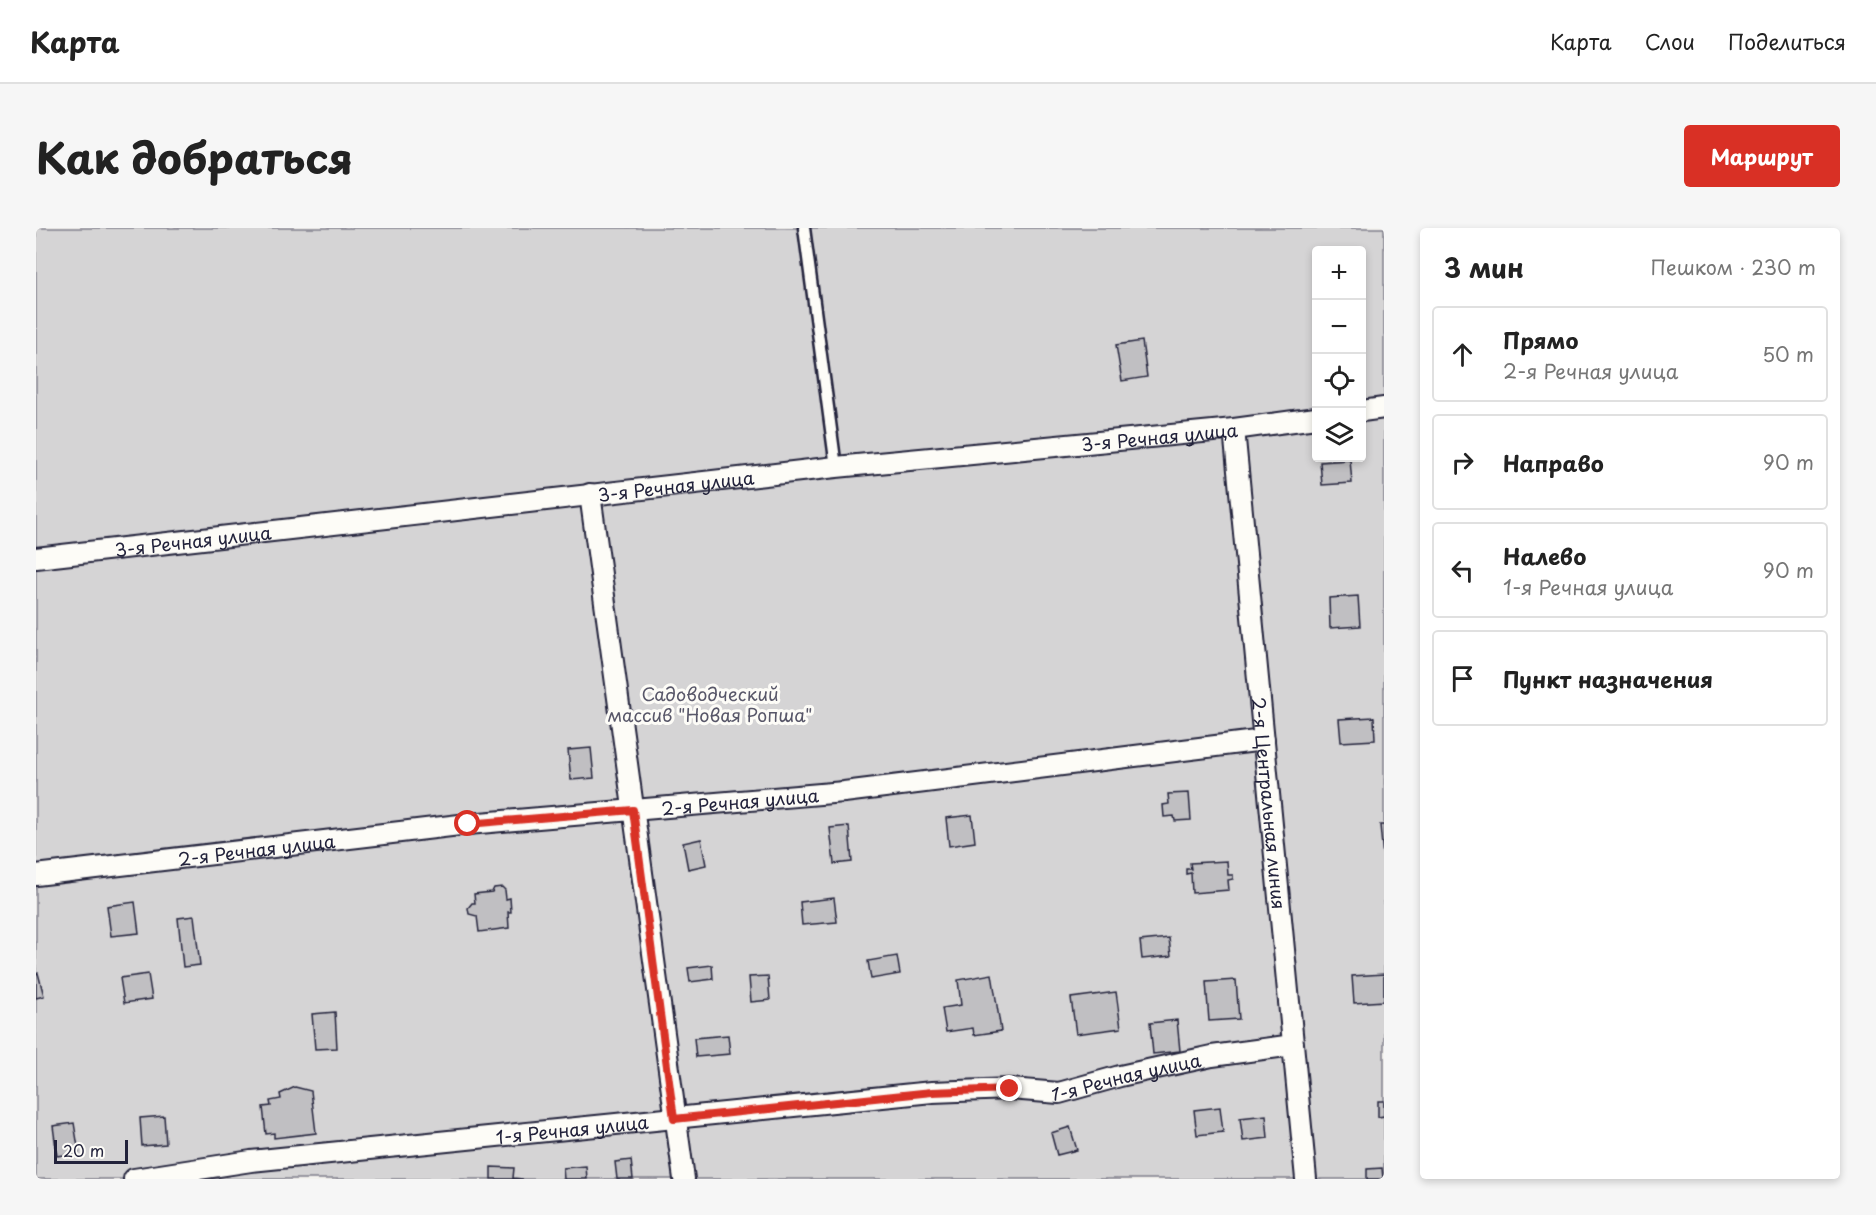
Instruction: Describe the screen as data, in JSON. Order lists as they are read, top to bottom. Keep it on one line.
{"streets":{"street":["3-я Речная улица","2-я Речная улица","2-я Центральная линия","1-я Речная улица"]},"crossings":[["3-я Речная улица","2-я Центральная линия"],["2-я Речная улица","2-я Центральная линия"],["2-я Центральная линия","1-я Речная улица"]],"parks":["Садоводческий массив \"Новая Ропша\""],"scale_bar":"20 m","page":{"header":"Карта","nav":["Карта","Слои","Поделиться"],"title":"Как добраться","buttons":"Маршрут","heading":["3 мин","Пешком · 230 m"],"map_buttons":["+","−"],"list":[["Прямо","2-я Речная улица","50 m"],["Направо","90 m"],["Налево","1-я Речная улица","90 m"],"Пункт назначения"],"scale":"20 m"}}
